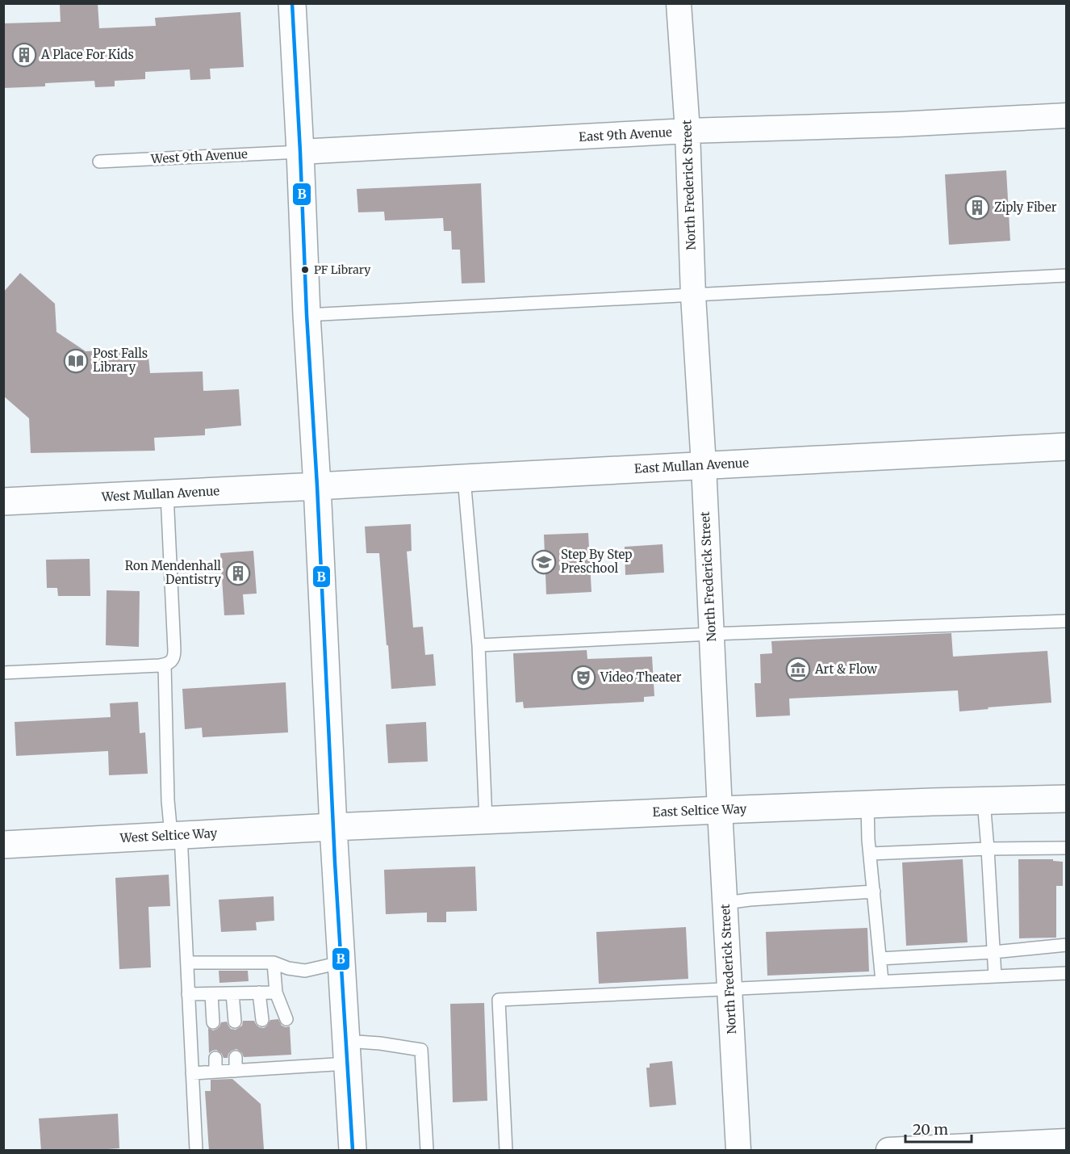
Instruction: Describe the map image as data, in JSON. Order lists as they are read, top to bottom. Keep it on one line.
{"streets":{"main road":["East Mullan Avenue","West Mullan Avenue","East Seltice Way","West Seltice Way"],"street":["East 9th Avenue","North Frederick Street"],"lane":["West 9th Avenue"]},"crossings":[["East 9th Avenue","West 9th Avenue"],["East 9th Avenue","North Frederick Street"],["North Frederick Street","East Mullan Avenue"],["North Frederick Street","East Seltice Way"],["East Mullan Avenue","West Mullan Avenue"],["East Seltice Way","West Seltice Way"]],"places":{"building":["A Place For Kids","Ziply Fiber","Ron Mendenhall Dentistry"],"other":["PF Library"],"library":["Post Falls Library"],"school or university":["Step By Step Preschool"],"museum":["Art & Flow"],"theatre":["Video Theater"]},"lines":["transit line B"],"scale_bar":"20 m"}
